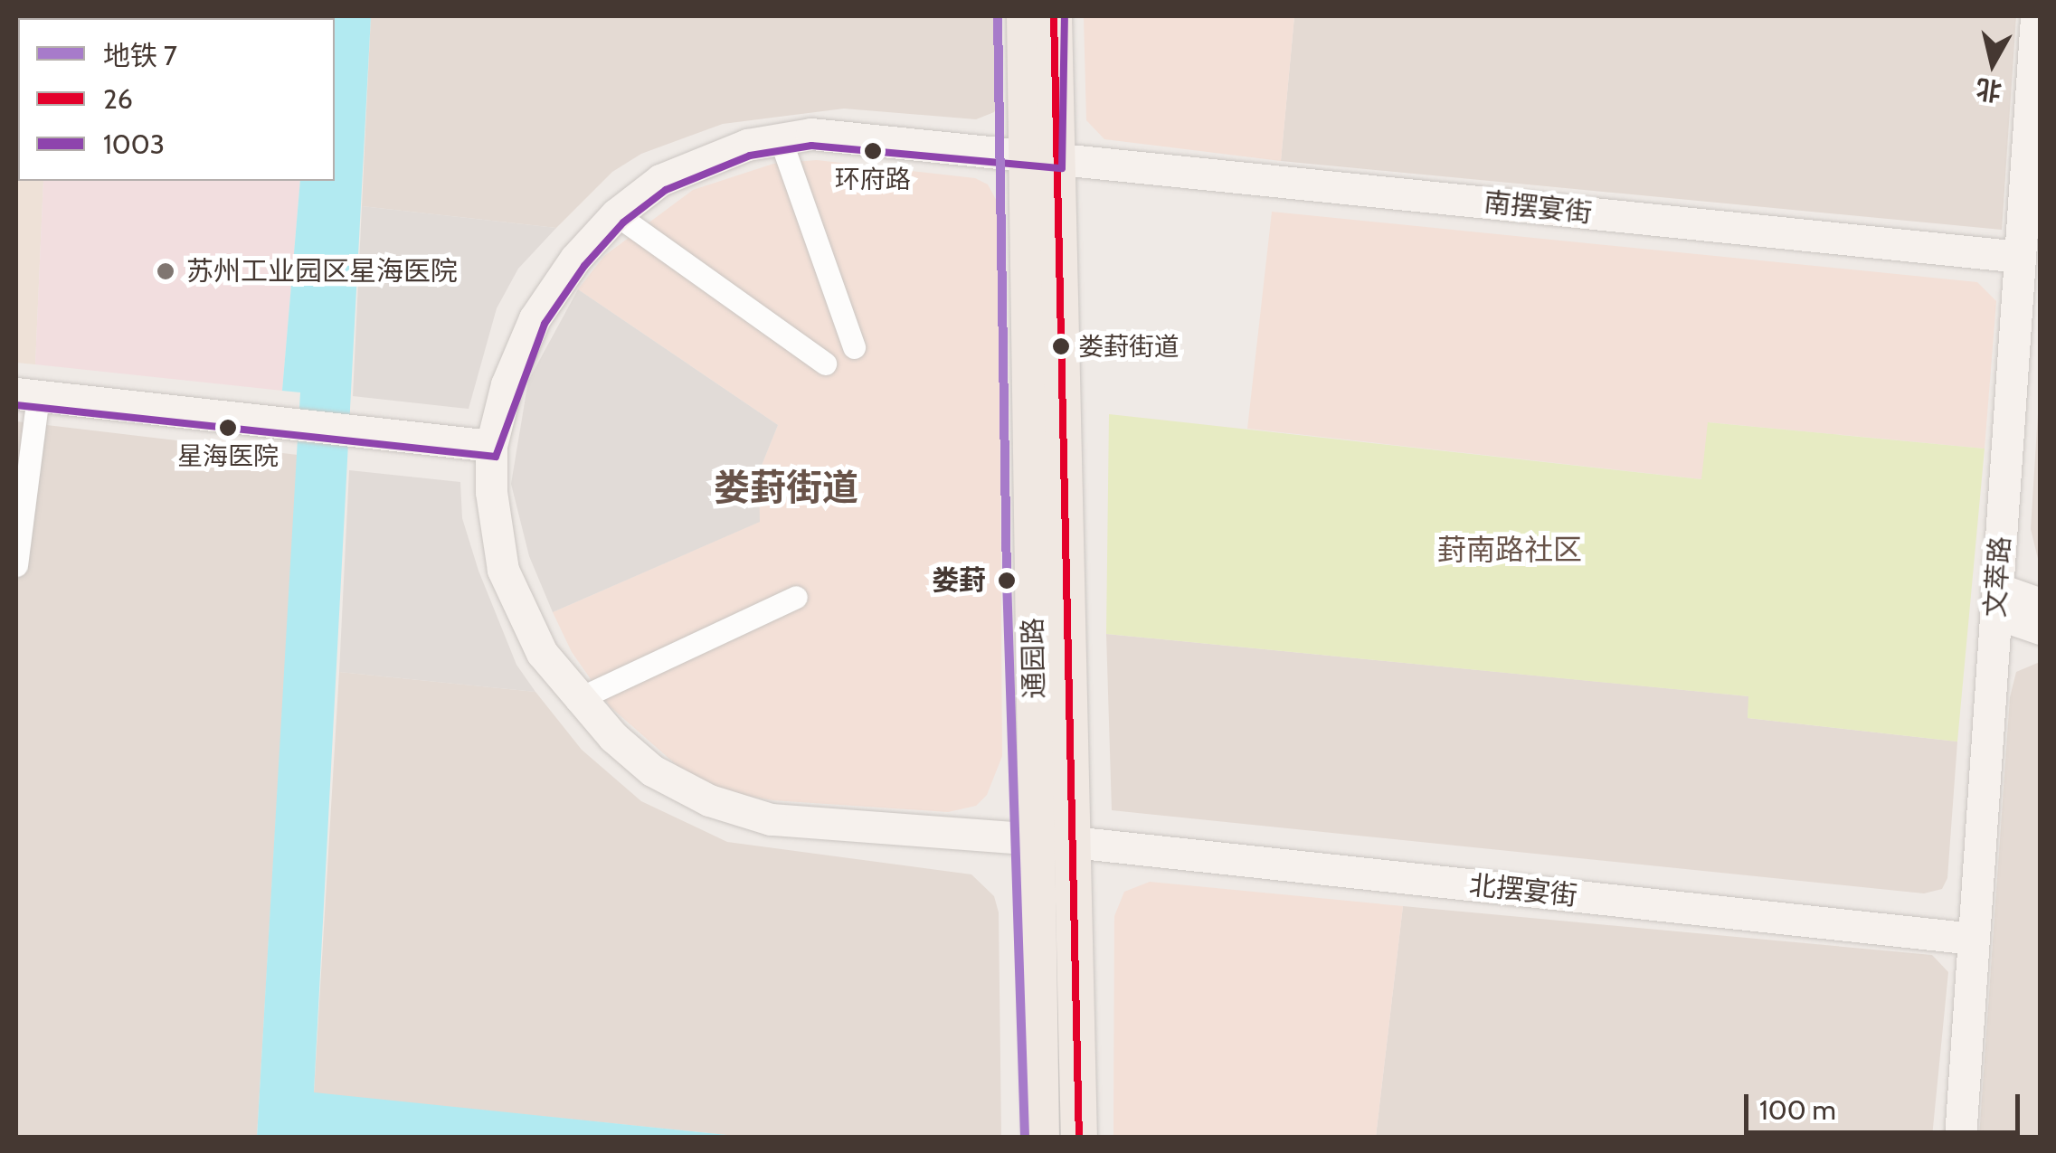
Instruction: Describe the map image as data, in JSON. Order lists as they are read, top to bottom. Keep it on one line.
{"streets":{"main road":["通园路"],"street":["南摆宴街","文萃路","北摆宴街"]},"crossings":[["南摆宴街","文萃路"],["南摆宴街","通园路"],["文萃路","北摆宴街"],["通园路","北摆宴街"]],"districts":["娄葑街道","葑南路社区"],"places":["环府路","苏州工业园区星海医院","娄葑街道","星海医院","娄葑"],"lines":["metro line 7","transit line 26","transit line 1003"],"legend":["地铁 7","26","1003"],"scale_bar":"100 m","north":"bottom"}
